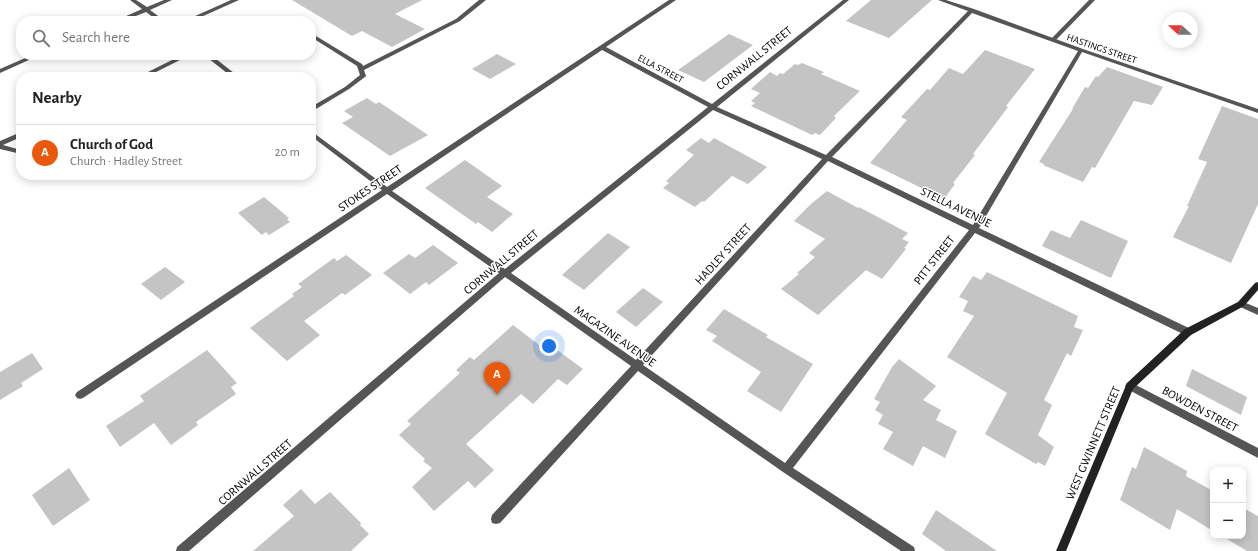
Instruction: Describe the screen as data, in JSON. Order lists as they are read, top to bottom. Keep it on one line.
{"streets":{"main road":["WEST GWINNETT STREET"],"street":["HASTINGS STREET","CORNWALL STREET","ELLA STREET","STOKES STREET","STELLA AVENUE","HADLEY STREET","PITT STREET","MAGAZINE AVENUE","BOWDEN STREET"]},"crossings":[["HASTINGS STREET","HADLEY STREET"],["HASTINGS STREET","PITT STREET"],["CORNWALL STREET","ELLA STREET"],["CORNWALL STREET","STELLA AVENUE"],["CORNWALL STREET","MAGAZINE AVENUE"],["ELLA STREET","STOKES STREET"],["ELLA STREET","STELLA AVENUE"],["STOKES STREET","MAGAZINE AVENUE"],["STELLA AVENUE","HADLEY STREET"],["STELLA AVENUE","PITT STREET"],["STELLA AVENUE","WEST GWINNETT STREET"],["HADLEY STREET","MAGAZINE AVENUE"],["PITT STREET","MAGAZINE AVENUE"],["BOWDEN STREET","WEST GWINNETT STREET"]],"north":"left","page":{"search":"Search here","heading":"Nearby","list":[{"mark":"A","name":"Church of God","note":"Church · Hadley Street","value":"20 m"}],"pins":"A","map_buttons":["+","−"]}}
